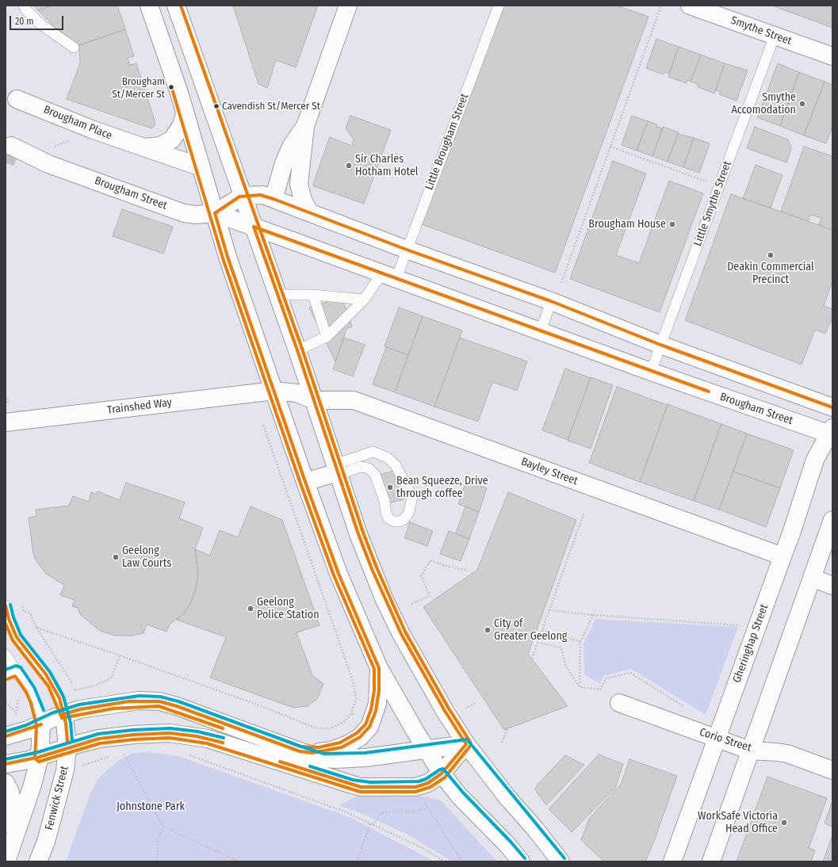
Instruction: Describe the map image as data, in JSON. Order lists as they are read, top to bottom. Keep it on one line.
{"streets":{"street":["Smythe Street","Brougham Place","Brougham Street","Trainshed Way","Bayley Street","Gheringhap Street","Corio Street","Fenwick Street"],"lane":["Little Brougham Street","Little Smythe Street"]},"crossings":[["Smythe Street","Little Smythe Street"],["Little Brougham Street","Brougham Street"],["Brougham Street","Little Smythe Street"],["Brougham Street","Gheringhap Street"],["Trainshed Way","Bayley Street"],["Bayley Street","Gheringhap Street"],["Gheringhap Street","Corio Street"]],"parks":["Johnstone Park"],"places":["Brougham St/Mercer St","Smythe Accomodation","Cavendish St/Mercer St","Sir Charles Hotham Hotel","Brougham House","Deakin Commercial Precinct","Bean Squeeze, Drive through coffee","Geelong Law Courts","Geelong Police Station","City of Greater Geelong","WorkSafe Victoria Head Office"],"lines":["transit line 20"],"scale_bar":"20 m"}
